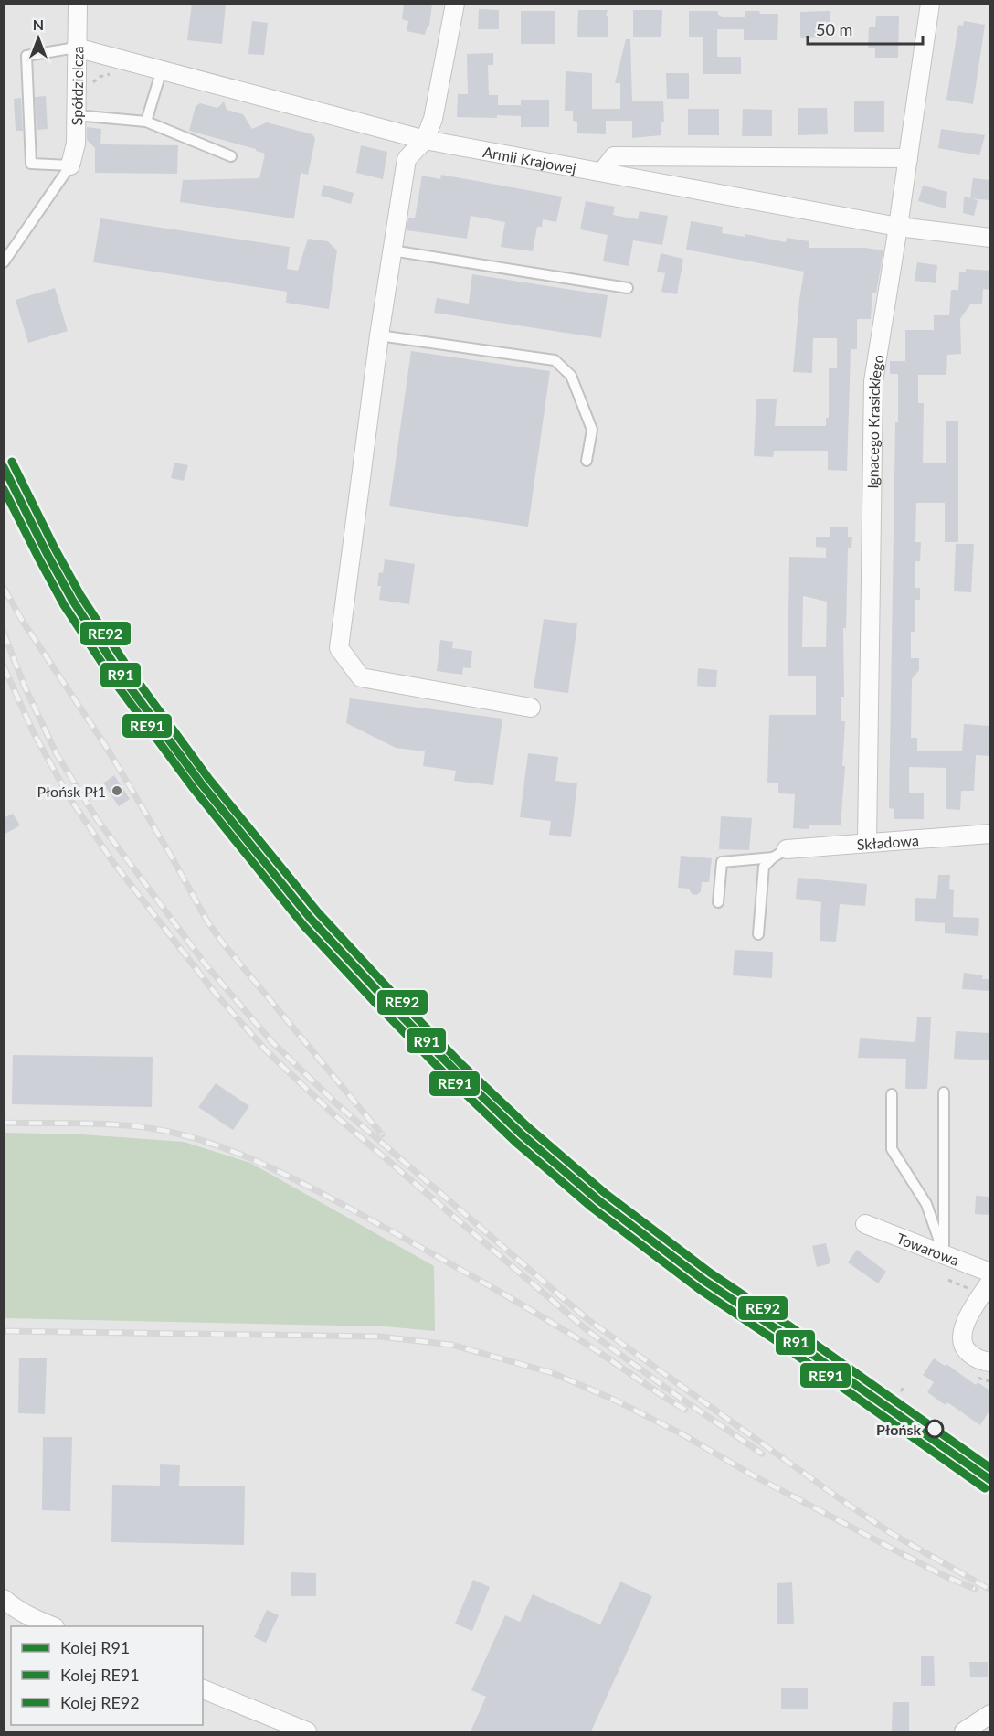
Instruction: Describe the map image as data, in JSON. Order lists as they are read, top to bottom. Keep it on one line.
{"streets":{"street":["Spółdzielcza","Armii Krajowej","Ignacego Krasickiego","Składowa","Towarowa"]},"crossings":[["Spółdzielcza","Armii Krajowej"],["Armii Krajowej","Ignacego Krasickiego"],["Ignacego Krasickiego","Składowa"]],"places":["Płońsk Pł1","Płońsk"],"lines":["rail line RE92","rail line R91","rail line RE91"],"legend":["Kolej R91","Kolej RE91","Kolej RE92"],"scale_bar":"50 m","north":"top"}
